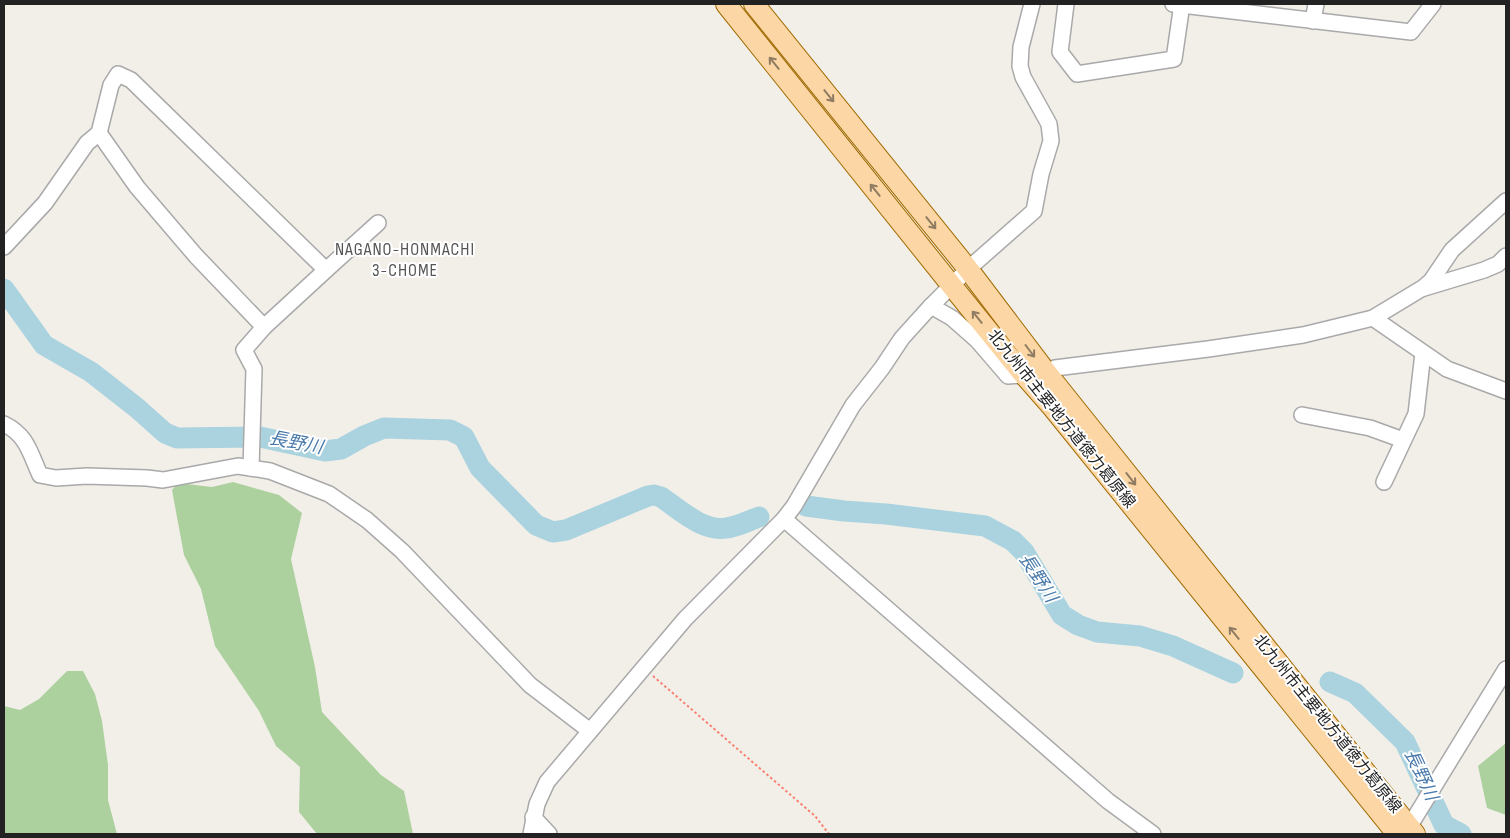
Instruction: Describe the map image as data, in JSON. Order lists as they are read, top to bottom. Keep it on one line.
{"streets":{"main road":["北九州市主要地方道徳力葛原線"]},"districts":["NAGANO-HONMACHI 3-CHOME"],"water":["長野川"]}
